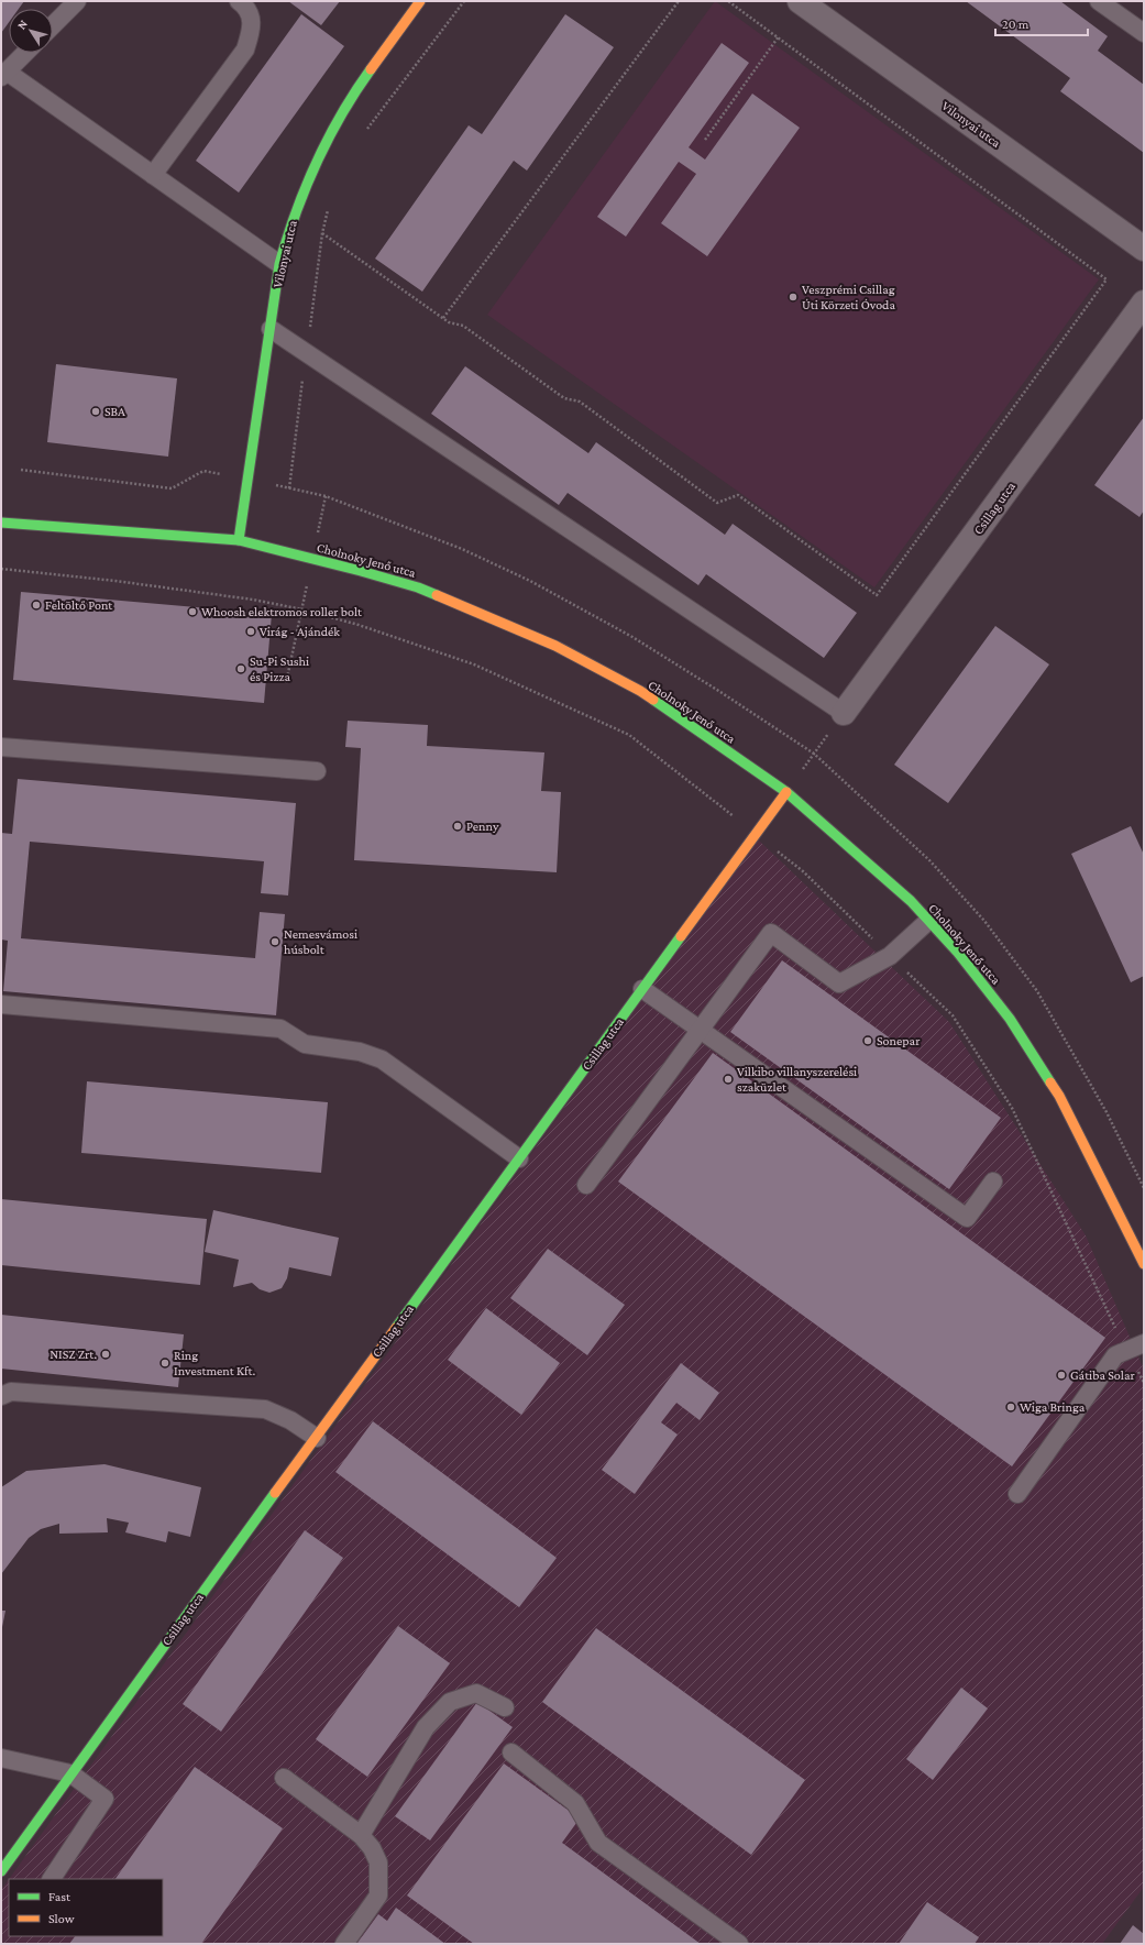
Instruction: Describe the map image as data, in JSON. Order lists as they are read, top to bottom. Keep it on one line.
{"streets":{"street":["Vilonyai utca","Csillag utca","Cholnoky Jenő utca"]},"crossings":[["Vilonyai utca","Cholnoky Jenő utca"],["Csillag utca","Cholnoky Jenő utca"]],"places":["Veszprémi Csillag Úti Körzeti Óvoda","SBA","Feltöltő Pont","Whoosh elektromos roller bolt","Virág - Ajándék","Su-Pi Sushi és Pizza","Penny","Nemesvámosi húsbolt","Sonepar","Vilkibo villanyszerelési szaküzlet","NISZ Zrt.","Ring Investment Kft.","Gátiba Solar","Wiga Bringa"],"legend":["Fast","Slow"],"scale_bar":"20 m","north":"top left"}
